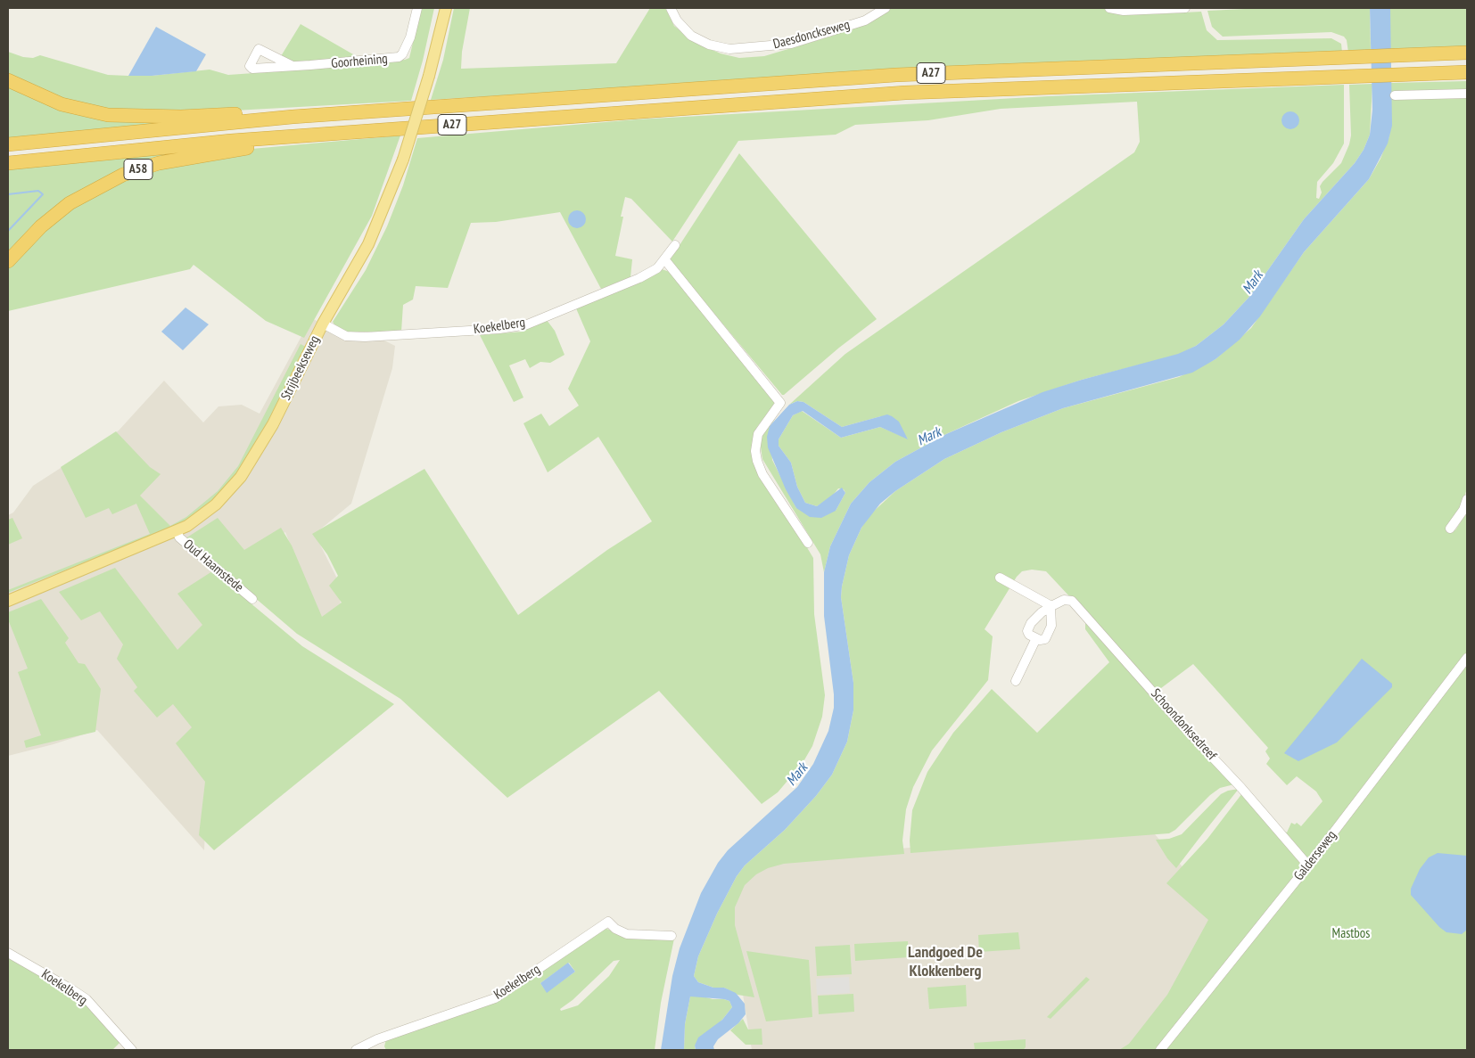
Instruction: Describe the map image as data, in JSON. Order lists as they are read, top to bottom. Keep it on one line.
{"streets":{"highway":["A27","A58"],"main road":["Strijbeekseweg"],"street":["Daesdonckseweg","Goorheining","Koekelberg","Oud Haamstede","Schoondonksedreef","Galderseweg"]},"crossings":[["A27","A58"],["Koekelberg","Strijbeekseweg"],["Strijbeekseweg","Oud Haamstede"],["Schoondonksedreef","Galderseweg"]],"districts":["Landgoed De Klokkenberg"],"water":["Mark"],"parks":["Mastbos"]}
